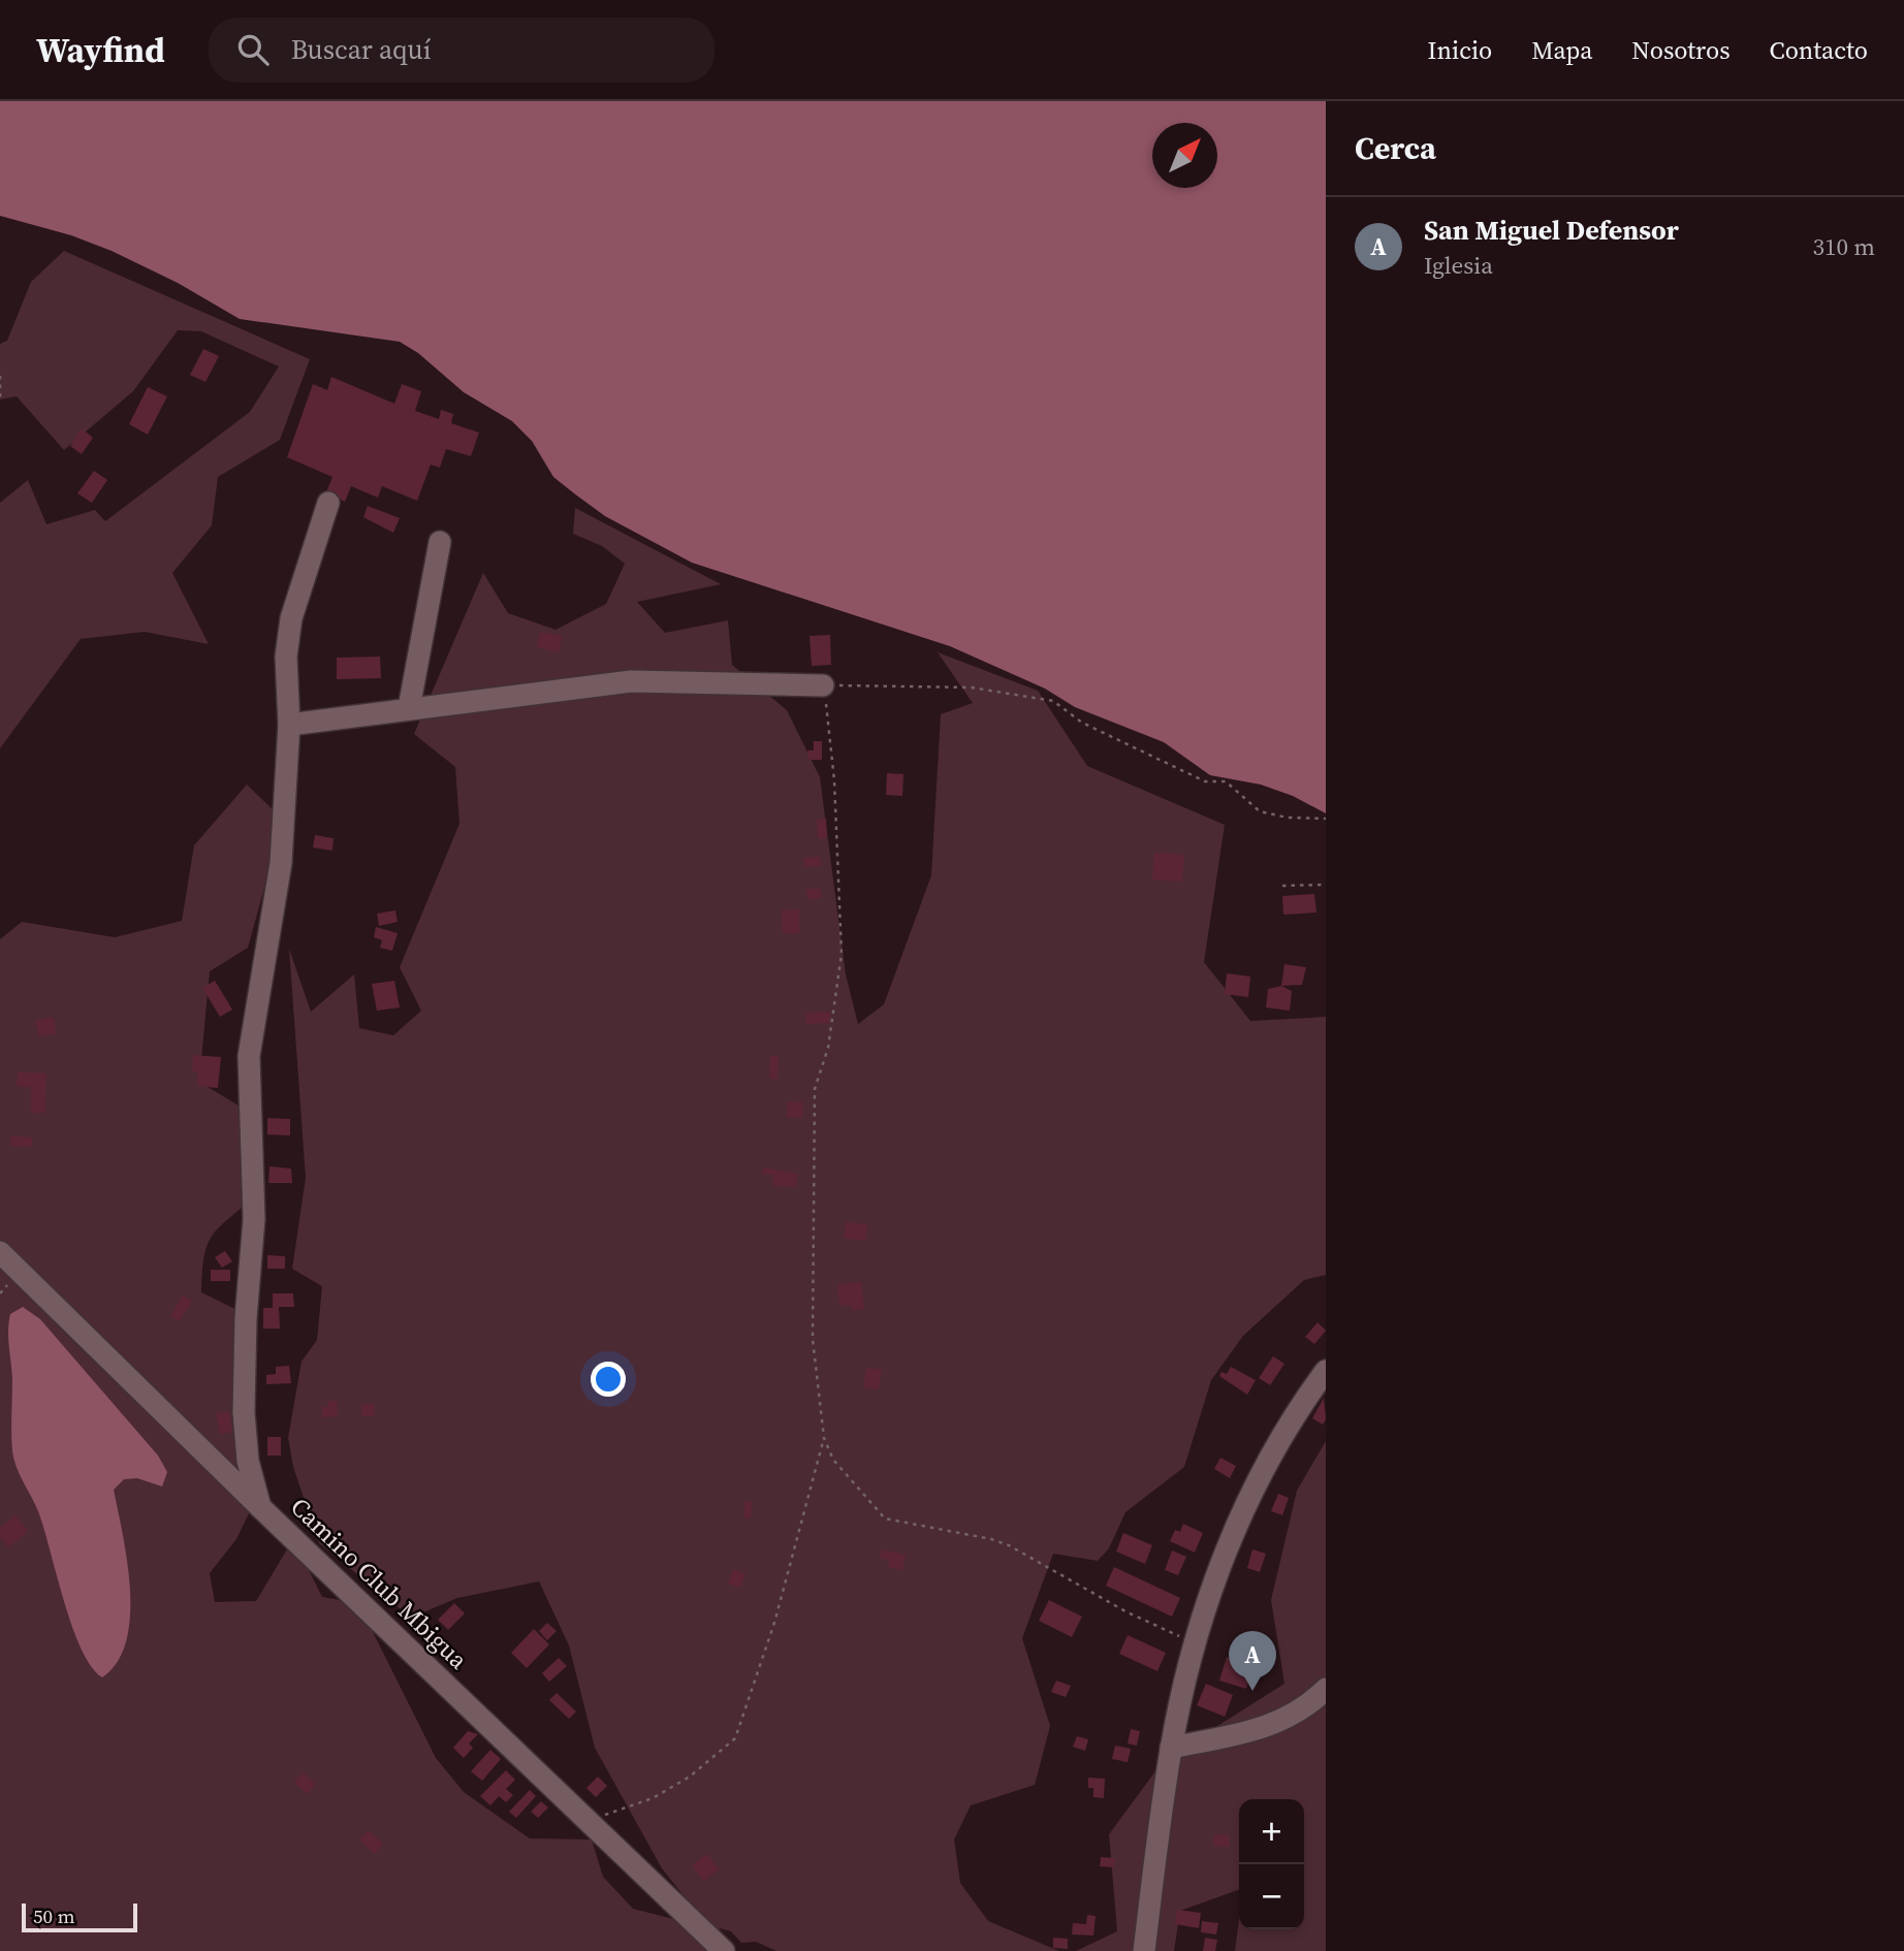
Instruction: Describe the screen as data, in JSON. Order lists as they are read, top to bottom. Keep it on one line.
{"streets":{"street":["Camino Club Mbigua"]},"scale_bar":"50 m","north":"top right","page":{"header":"Wayfind","search":"Buscar aquí","nav":["Inicio","Mapa","Nosotros","Contacto"],"heading":"Cerca","list":[{"mark":"A","name":"San Miguel Defensor","note":"Iglesia","value":"310 m"}],"pins":"A","map_buttons":["+","−"],"scale":"50 m"}}
